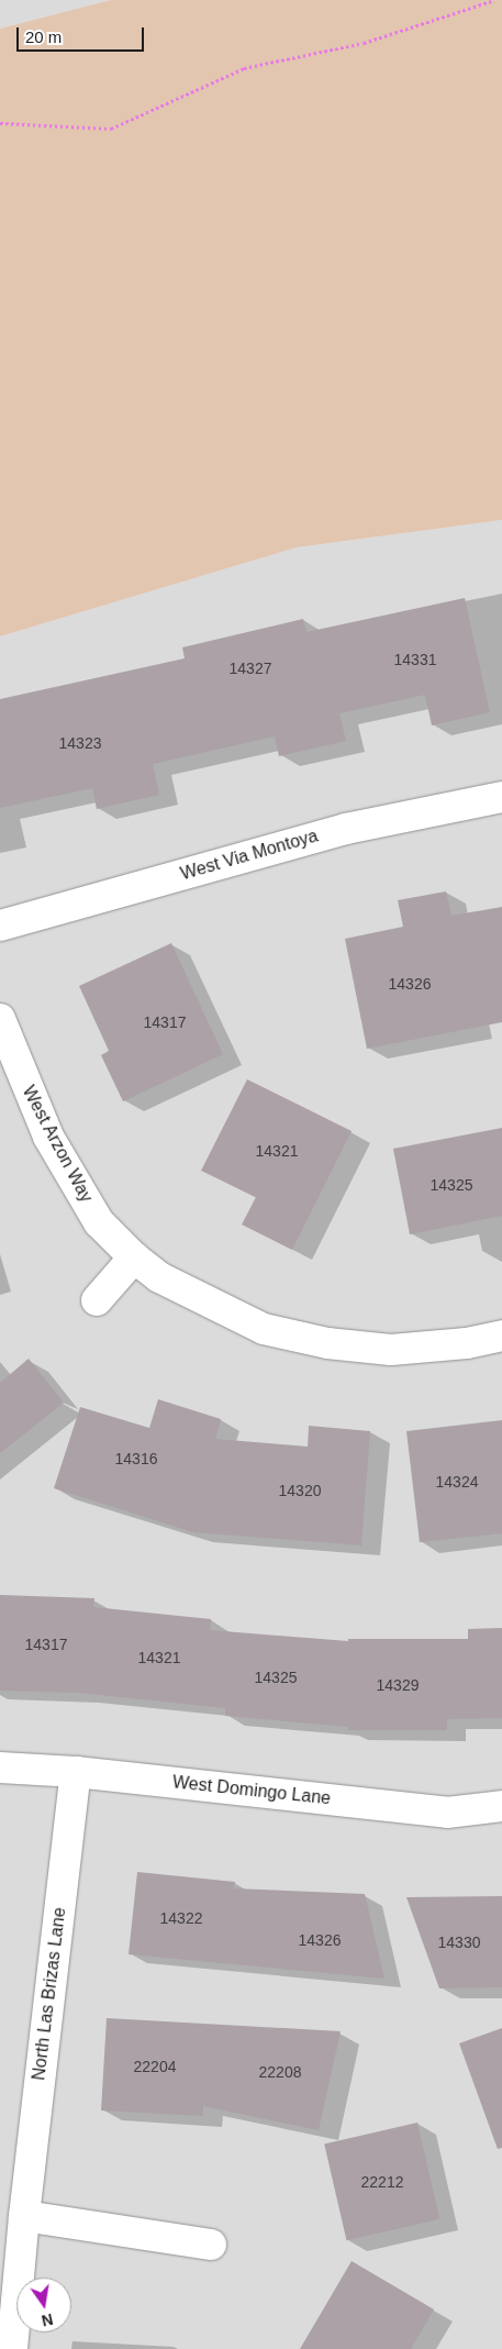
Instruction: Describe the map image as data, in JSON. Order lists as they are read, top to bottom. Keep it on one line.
{"streets":{"street":["West Via Montoya","West Arzon Way","West Domingo Lane","North Las Brizas Lane"]},"crossings":[["West Domingo Lane","North Las Brizas Lane"]],"house_numbers":["14331","14327","14323","14326","14317","14321","14325","14316","14324","14320","14317","14321","14325","14329","14322","14326","14330","22204","22208","22212"],"scale_bar":"20 m","north":"bottom"}
